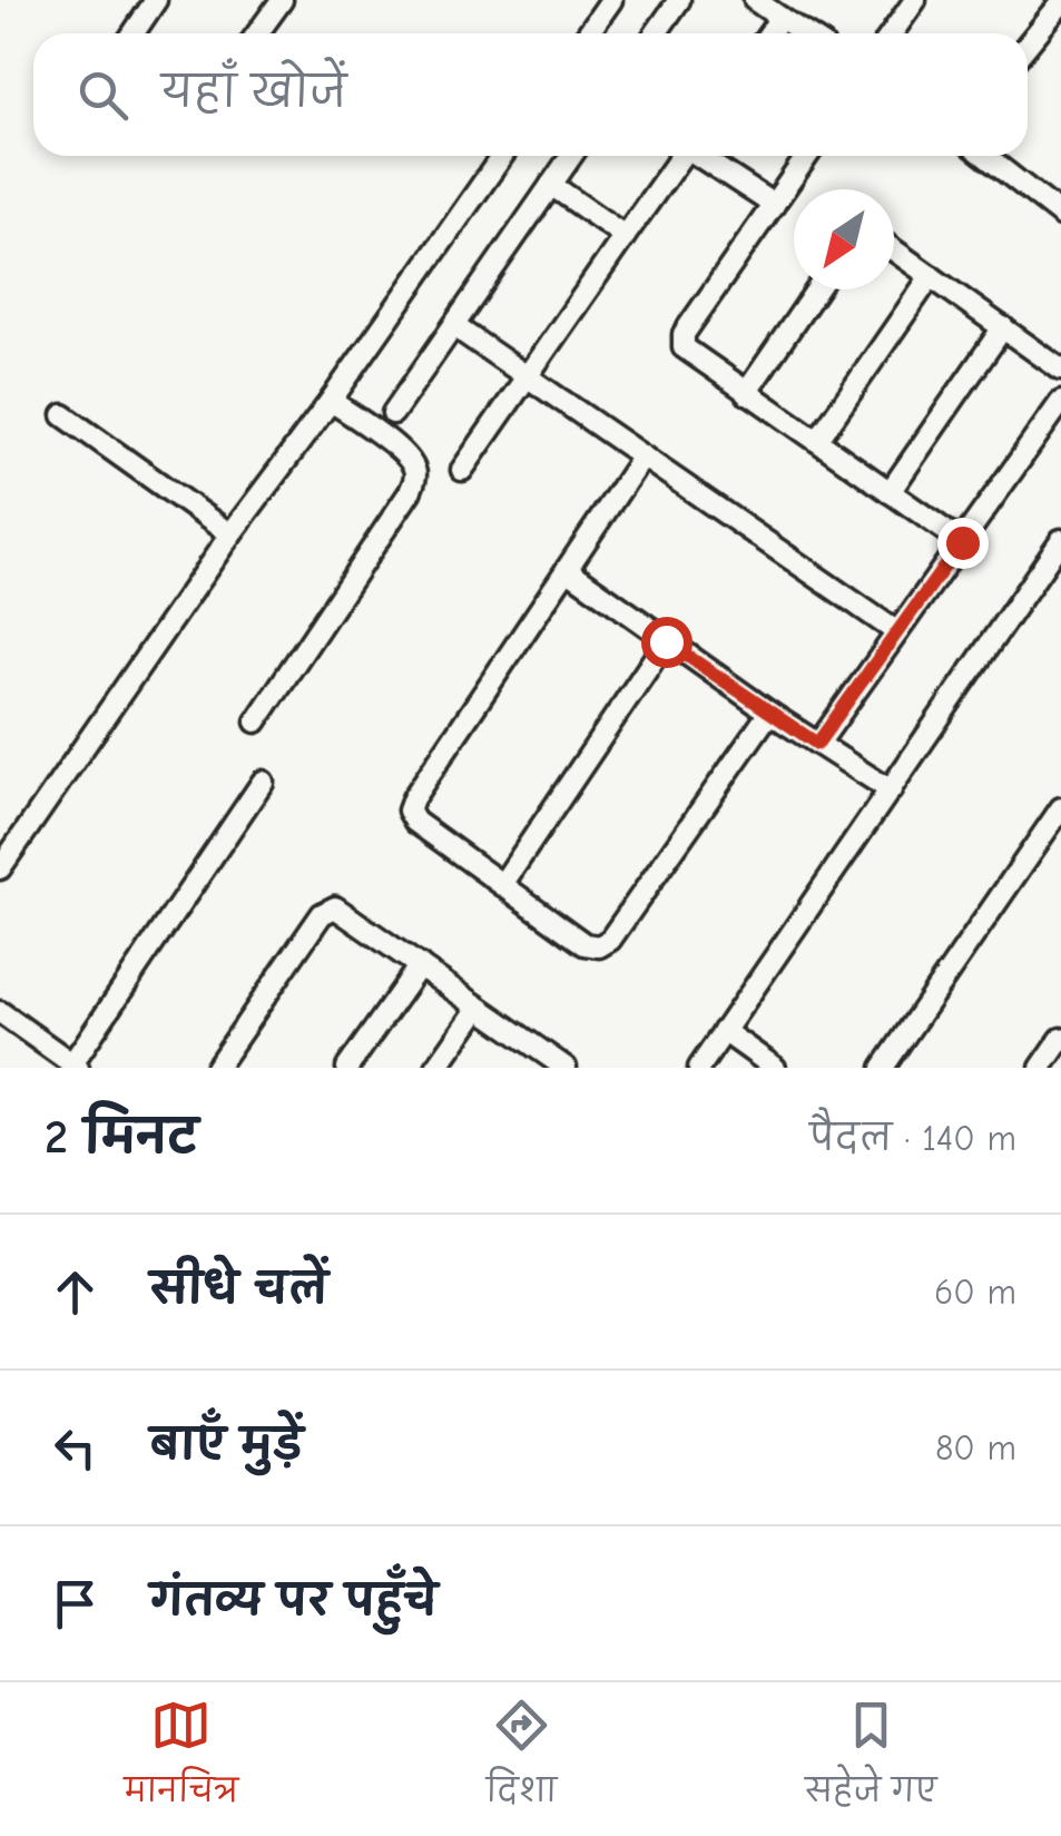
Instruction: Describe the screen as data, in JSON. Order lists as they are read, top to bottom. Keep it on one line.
{"north":"bottom left","page":{"search":"यहाँ खोजें","heading":["2 मिनट","पैदल · 140 m"],"list":[["सीधे चलें","60 m"],["बाएँ मुड़ें","80 m"],"गंतव्य पर पहुँचे"],"nav":["मानचित्र","दिशा","सहेजे गए"]}}
